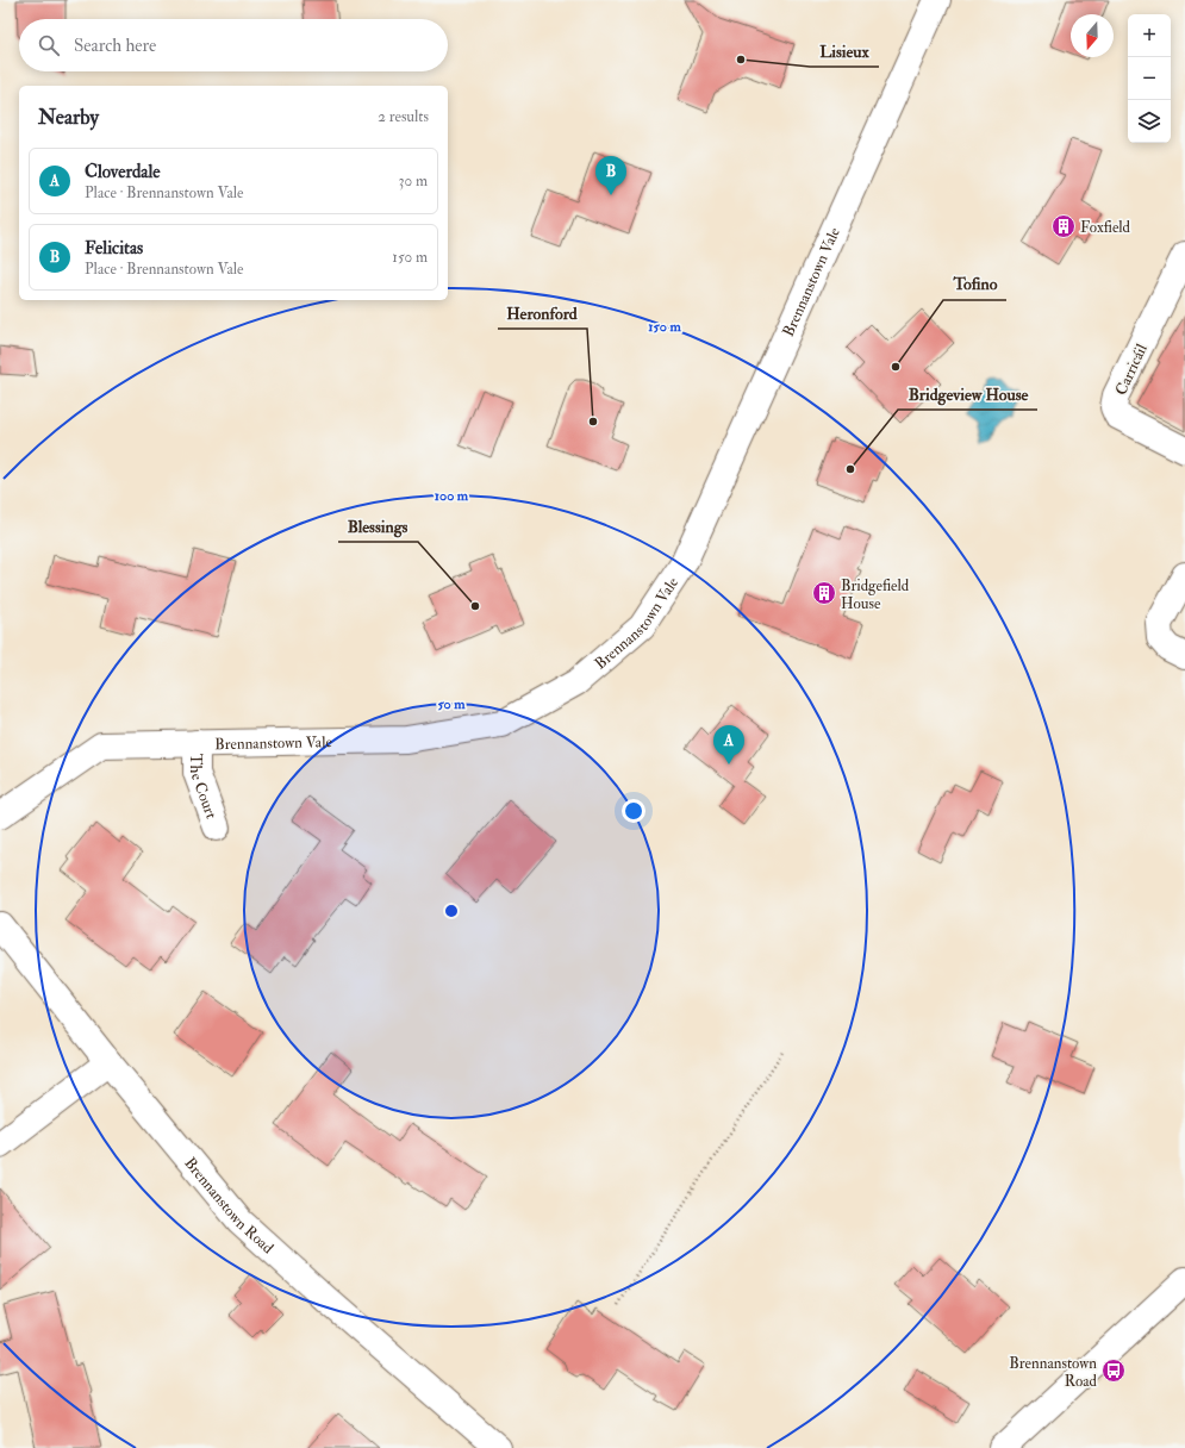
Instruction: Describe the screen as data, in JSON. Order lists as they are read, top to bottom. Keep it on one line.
{"streets":{"street":["Brennanstown Vale","Carricáil","The Court","Brennanstown Road"]},"crossings":[["Brennanstown Vale","The Court"]],"places":{"other":["Lisieux","Tofino","Heronford","Bridgeview House","Blessings"],"building":["Foxfield","Bridgefield House"],"bus stop":["Brennanstown Road"]},"north":"bottom","page":{"map_buttons":["+","−"],"search":"Search here","heading":["Nearby","2 results"],"list":[{"mark":"A","name":"Cloverdale","note":"Place · Brennanstown Vale","value":"30 m"},{"mark":"B","name":"Felicitas","note":"Place · Brennanstown Vale","value":"150 m"}],"pins":["B","A"]},"rings":["150 m","100 m","50 m"]}
